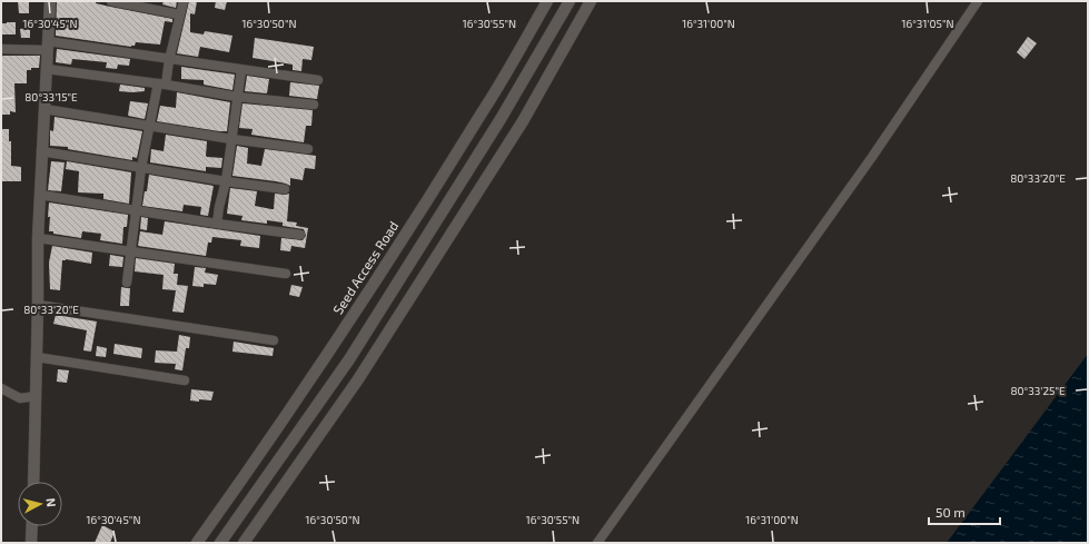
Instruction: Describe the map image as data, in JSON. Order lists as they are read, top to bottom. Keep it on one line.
{"streets":{"street":["Seed Access Road"]},"scale_bar":"50 m","north":"right","coordinates":["16°30'45\"N","16°30'50\"N","16°30'55\"N","16°31'00\"N","16°31'05\"N","80°33'15\"E","80°33'20\"E","80°33'25\"E"]}
